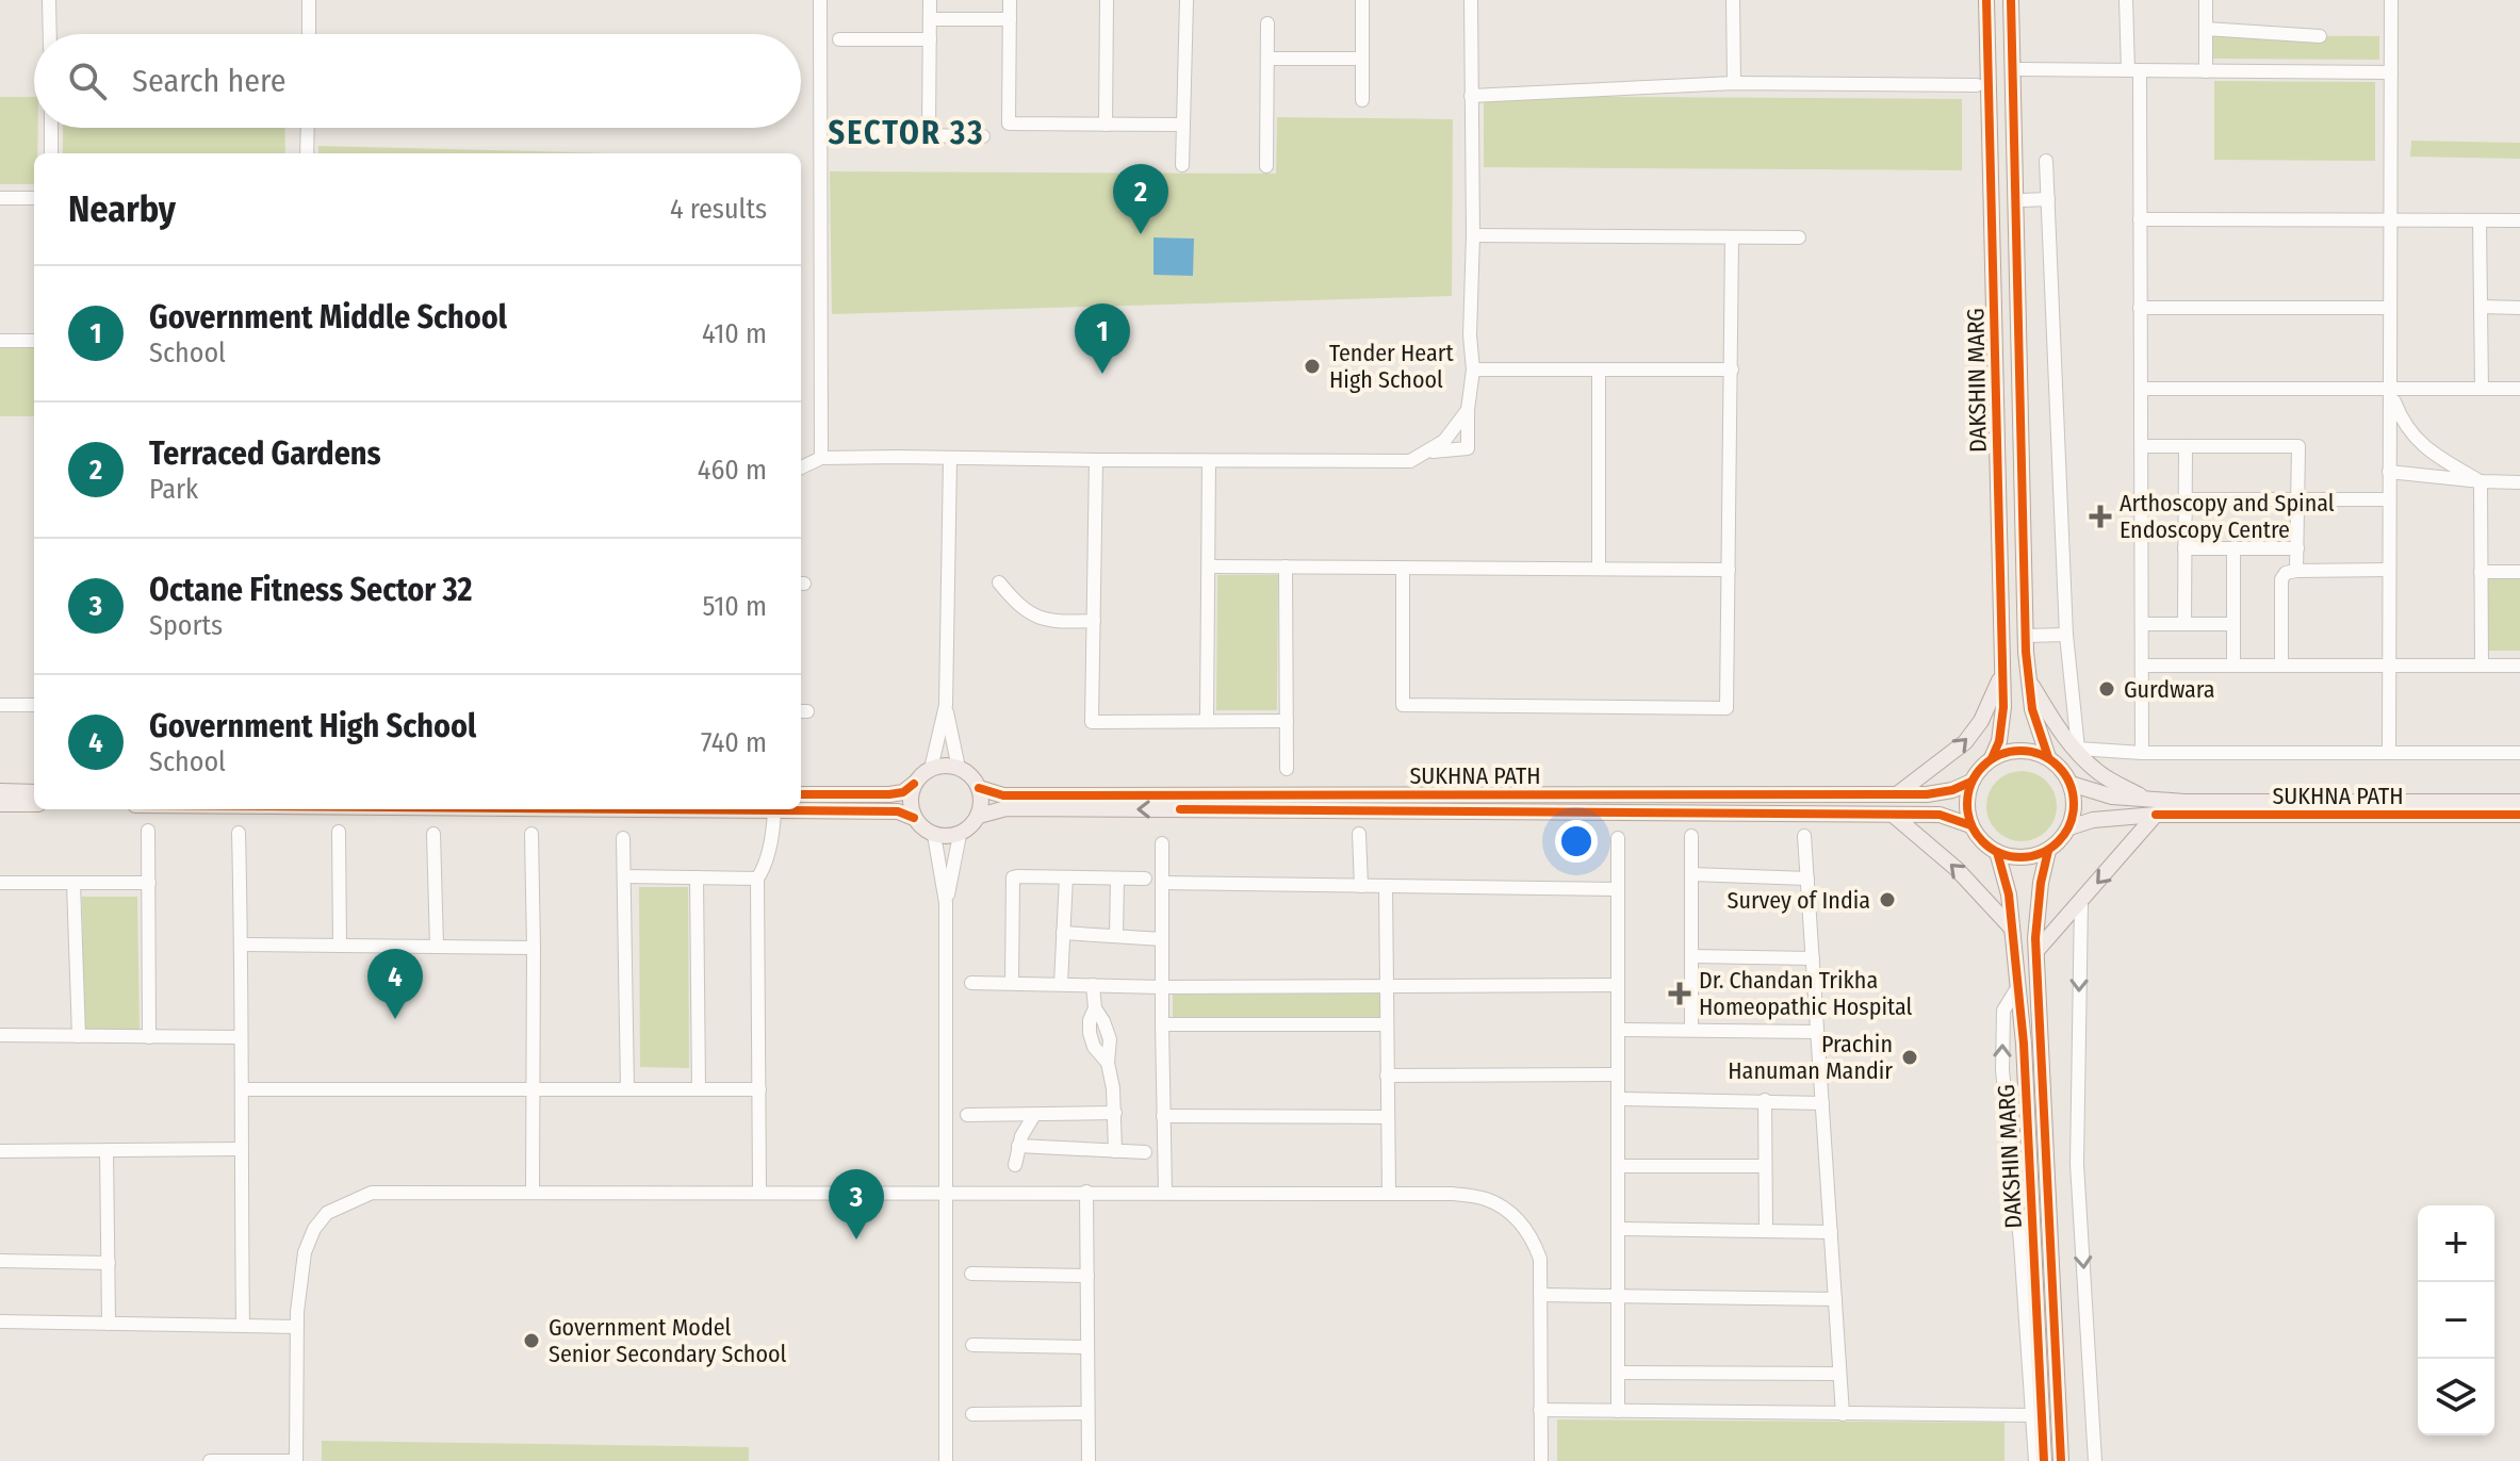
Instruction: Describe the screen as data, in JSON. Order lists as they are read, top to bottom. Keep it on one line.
{"streets":{"main road":["DAKSHIN MARG","SUKHNA PATH"]},"crossings":[["DAKSHIN MARG","SUKHNA PATH"]],"districts":["SECTOR 33"],"places":{"other":["Tender Heart High School","Gurdwara","Survey of India","Prachin Hanuman Mandir","Government Model Senior Secondary School"],"health":["Arthoscopy and Spinal Endoscopy Centre","Dr. Chandan Trikha Homeopathic Hospital"]},"page":{"search":"Search here","heading":["Nearby","4 results"],"pins":["2","1","4","3"],"list":[{"mark":"1","name":"Government Middle School","note":"School","value":"410 m"},{"mark":"2","name":"Terraced Gardens","note":"Park","value":"460 m"},{"mark":"3","name":"Octane Fitness Sector 32","note":"Sports","value":"510 m"},{"mark":"4","name":"Government High School","note":"School","value":"740 m"}],"map_buttons":["+","−"]}}
